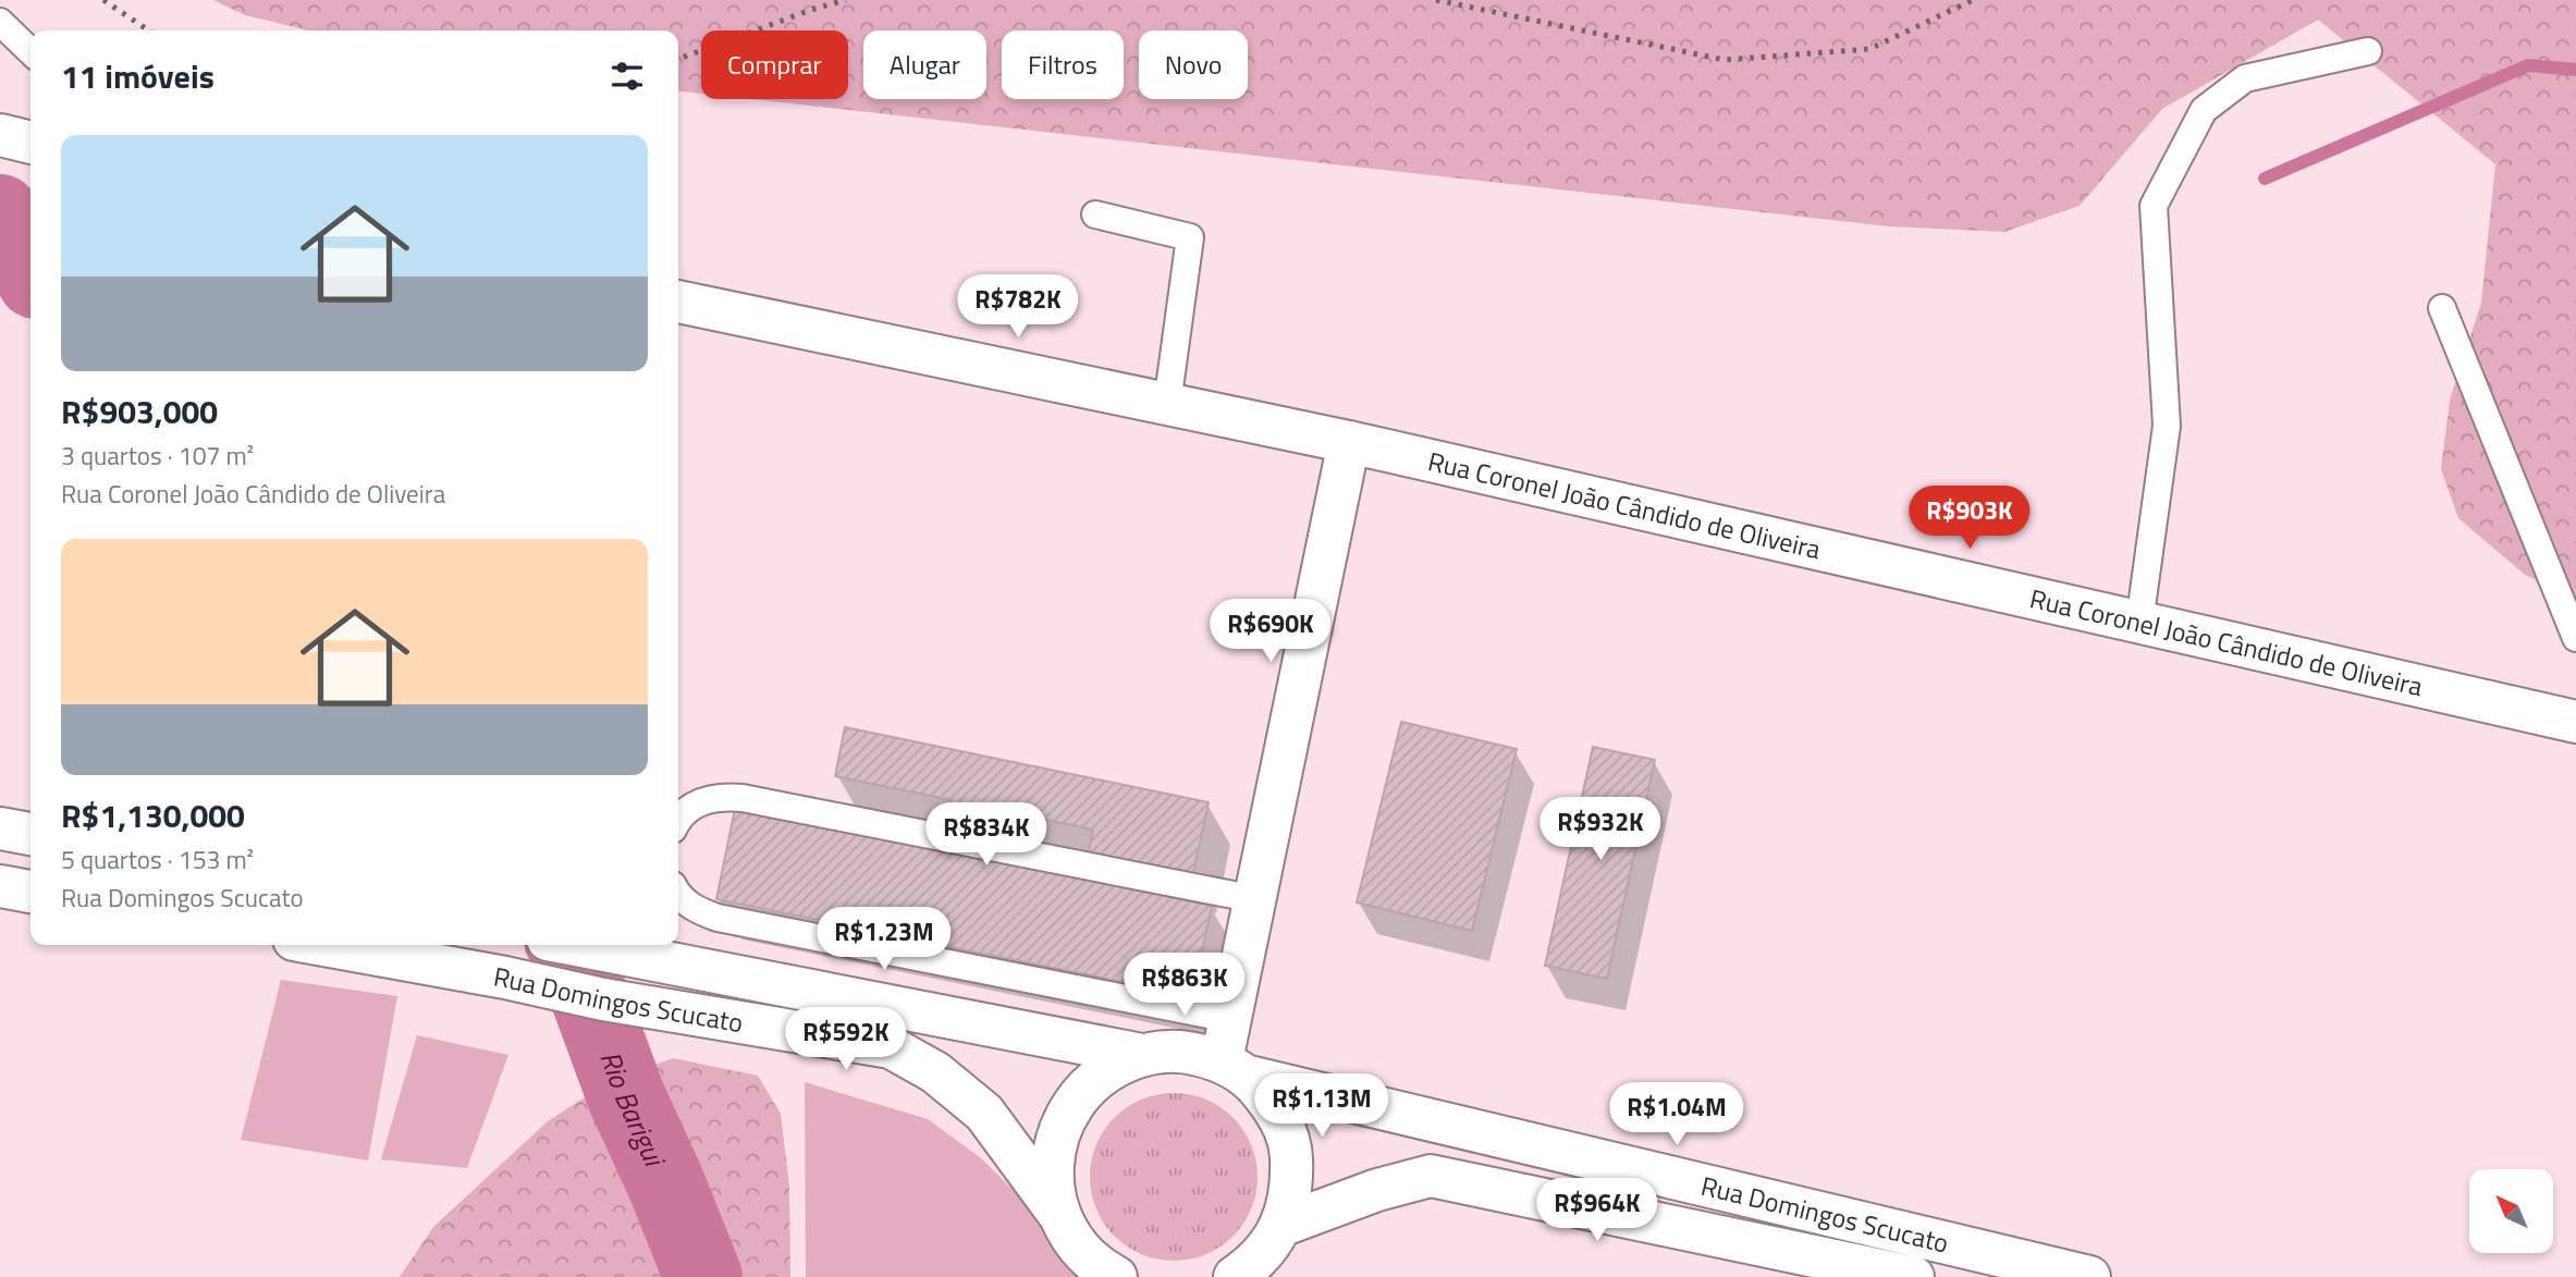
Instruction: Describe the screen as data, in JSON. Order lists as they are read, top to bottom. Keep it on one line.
{"streets":{"main road":["Rua Coronel João Cândido de Oliveira","Rua Domingos Scucato"]},"water":["Rio Barigui"],"north":"top left","page":{"chip":["Comprar","Alugar","Filtros","Novo"],"heading":"11 imóveis","list":[{"name":"R$903,000","note":"3 quartos · 107 m² · Rua Coronel João Cândido de Oliveira"},{"name":"R$1,130,000","note":"5 quartos · 153 m² · Rua Domingos Scucato"}],"price":["R$782K","R$903K","R$690K","R$932K","R$834K","R$1.23M","R$863K","R$592K","R$1.13M","R$1.04M","R$964K"]}}
